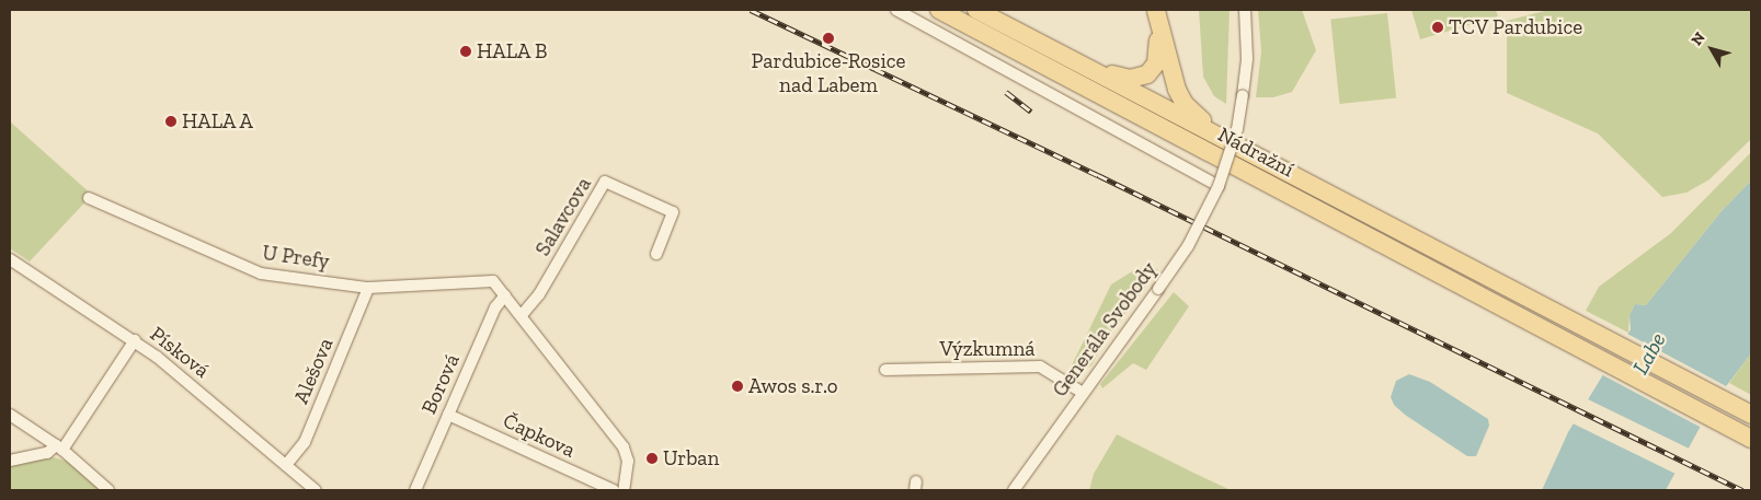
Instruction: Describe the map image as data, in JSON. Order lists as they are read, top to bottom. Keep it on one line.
{"streets":{"main road":["Nádražní"],"street":["Salavcova","U Prefy","Generála Svobody","Výzkumná","Písková","Alešova","Borová","Čapkova"]},"crossings":[["U Prefy","Alešova"],["U Prefy","Borová"],["Generála Svobody","Výzkumná"],["Písková","Alešova"],["Borová","Čapkova"]],"water":["Labe"],"places":["TCV Pardubice","Pardubice-Rosice nad Labem","HALA B","HALA A","Awos s.r.o","Urban"],"north":"top left"}
